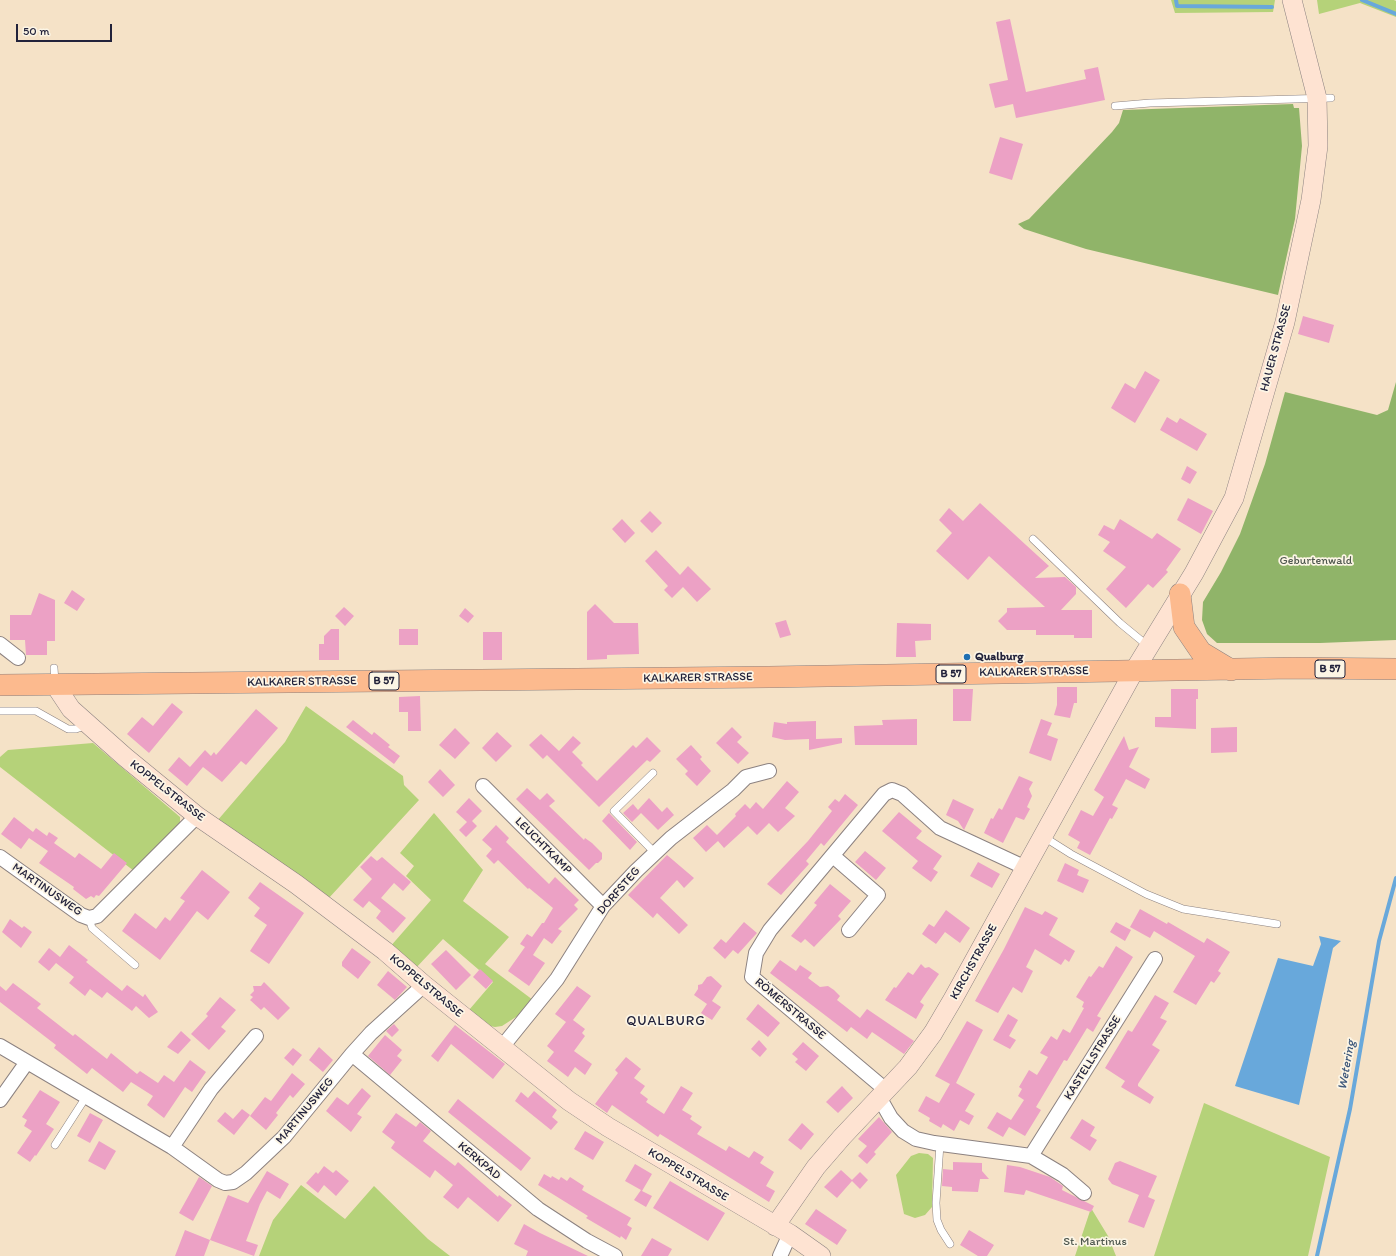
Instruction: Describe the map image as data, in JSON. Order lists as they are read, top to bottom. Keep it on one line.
{"streets":{"main road":["B 57","KALKARER STRASSE"],"street":["HAUER STRASSE","KOPPELSTRASSE","LEUCHTKAMP","MARTINUSWEG","DORFSTEG","KIRCHSTRASSE","RÖMERSTRASSE","KASTELLSTRASSE","KERKPAD"]},"crossings":[["HAUER STRASSE","KALKARER STRASSE"],["HAUER STRASSE","KIRCHSTRASSE"],["KALKARER STRASSE","KOPPELSTRASSE"],["KALKARER STRASSE","KIRCHSTRASSE"],["KOPPELSTRASSE","MARTINUSWEG"],["KOPPELSTRASSE","DORFSTEG"],["KOPPELSTRASSE","KIRCHSTRASSE"],["LEUCHTKAMP","DORFSTEG"],["MARTINUSWEG","KERKPAD"],["KIRCHSTRASSE","RÖMERSTRASSE"]],"districts":["QUALBURG"],"water":["Wetering"],"parks":["Geburtenwald","St. Martinus"],"places":["Qualburg"],"scale_bar":"50 m"}
